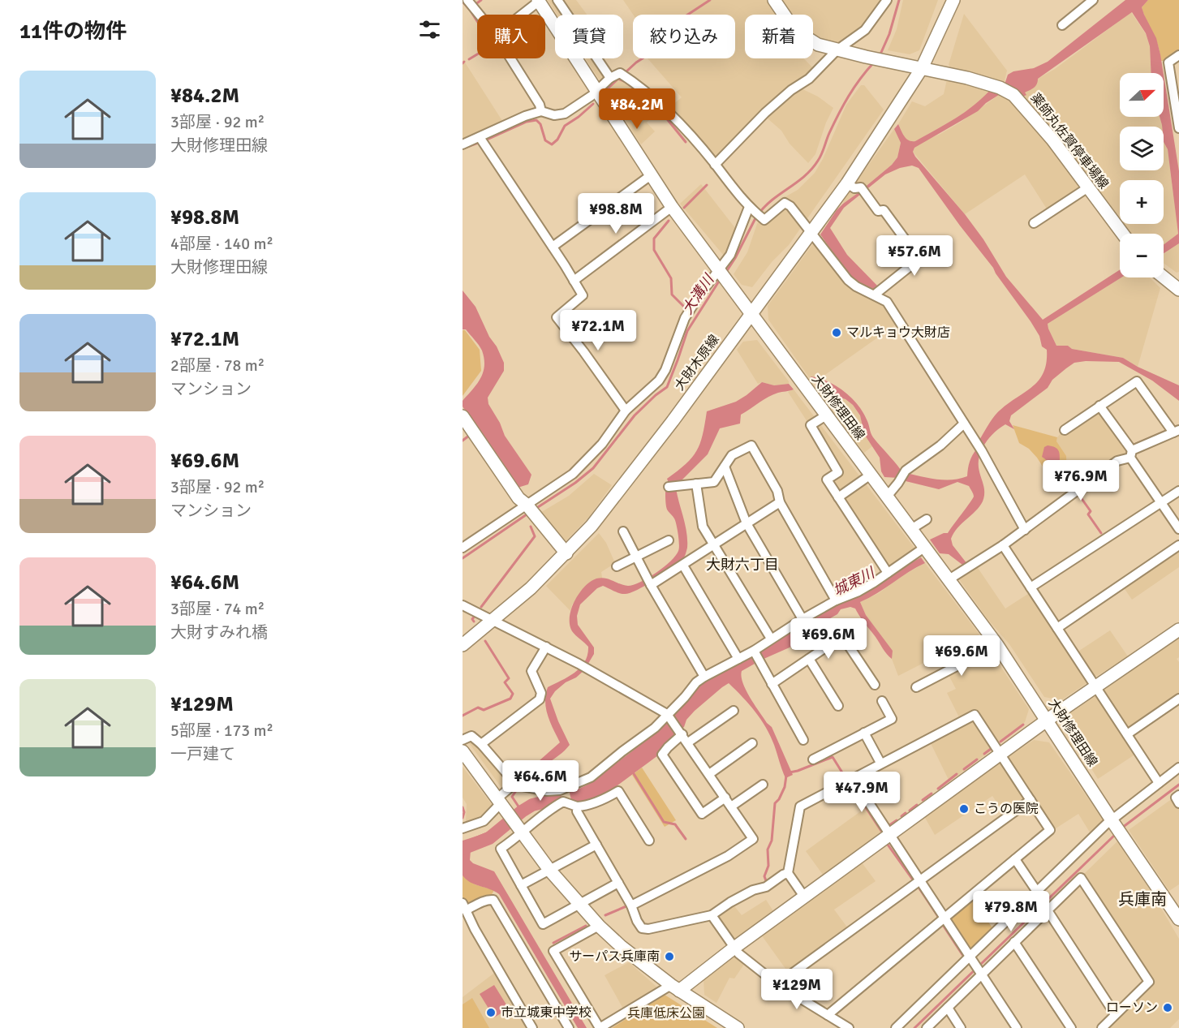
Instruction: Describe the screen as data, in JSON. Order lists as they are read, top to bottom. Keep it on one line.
{"streets":{"street":["薬師丸佐賀停車場線","大財木原線","大財修理田線"]},"crossings":[["薬師丸佐賀停車場線","大財木原線"],["大財木原線","大財修理田線"]],"districts":["大財六丁目","兵庫南"],"water":["大溝川","城東川"],"parks":["兵庫低床公園"],"places":["マルキョウ大財店","こうの医院","サーパス兵庫南","ローソン","市立城東中学校"],"north":"right","page":{"heading":"11件の物件","chip":["購入","賃貸","絞り込み","新着"],"list":[{"name":"¥84.2M","note":"3部屋 · 92 m² · 大財修理田線"},{"name":"¥98.8M","note":"4部屋 · 140 m² · 大財修理田線"},{"name":"¥72.1M","note":"2部屋 · 78 m² · マンション"},{"name":"¥69.6M","note":"3部屋 · 92 m² · マンション"},{"name":"¥64.6M","note":"3部屋 · 74 m² · 大財すみれ橋"},{"name":"¥129M","note":"5部屋 · 173 m² · 一戸建て"}],"map_buttons":["+","−"],"price":["¥84.2M","¥98.8M","¥57.6M","¥72.1M","¥76.9M","¥69.6M","¥69.6M","¥64.6M","¥47.9M","¥79.8M","¥129M"]}}
